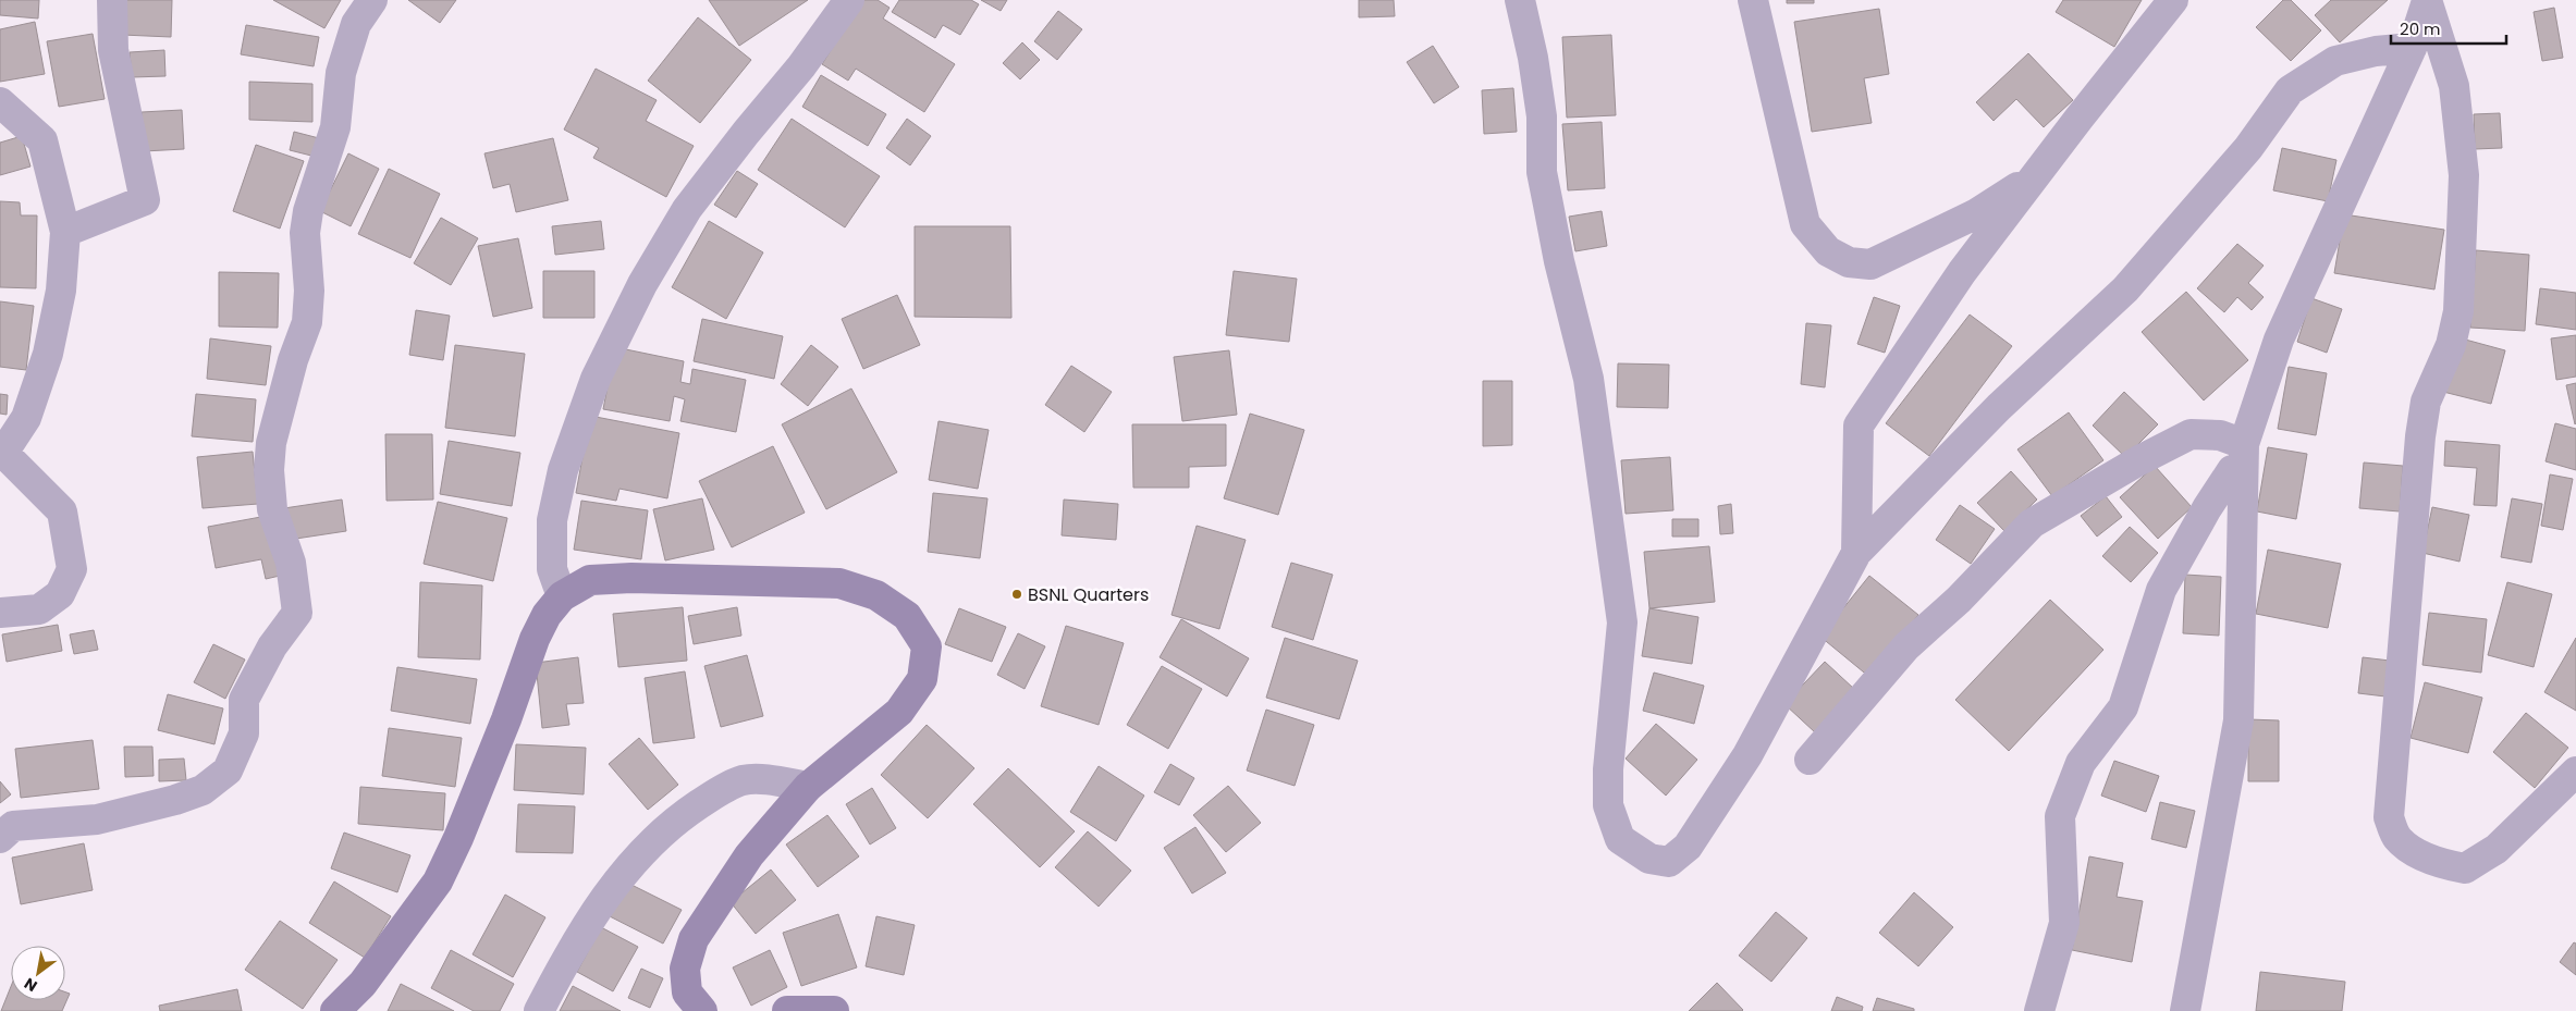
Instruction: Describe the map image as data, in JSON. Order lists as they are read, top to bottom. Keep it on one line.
{"places":["BSNL Quarters"],"scale_bar":"20 m","north":"bottom left"}
